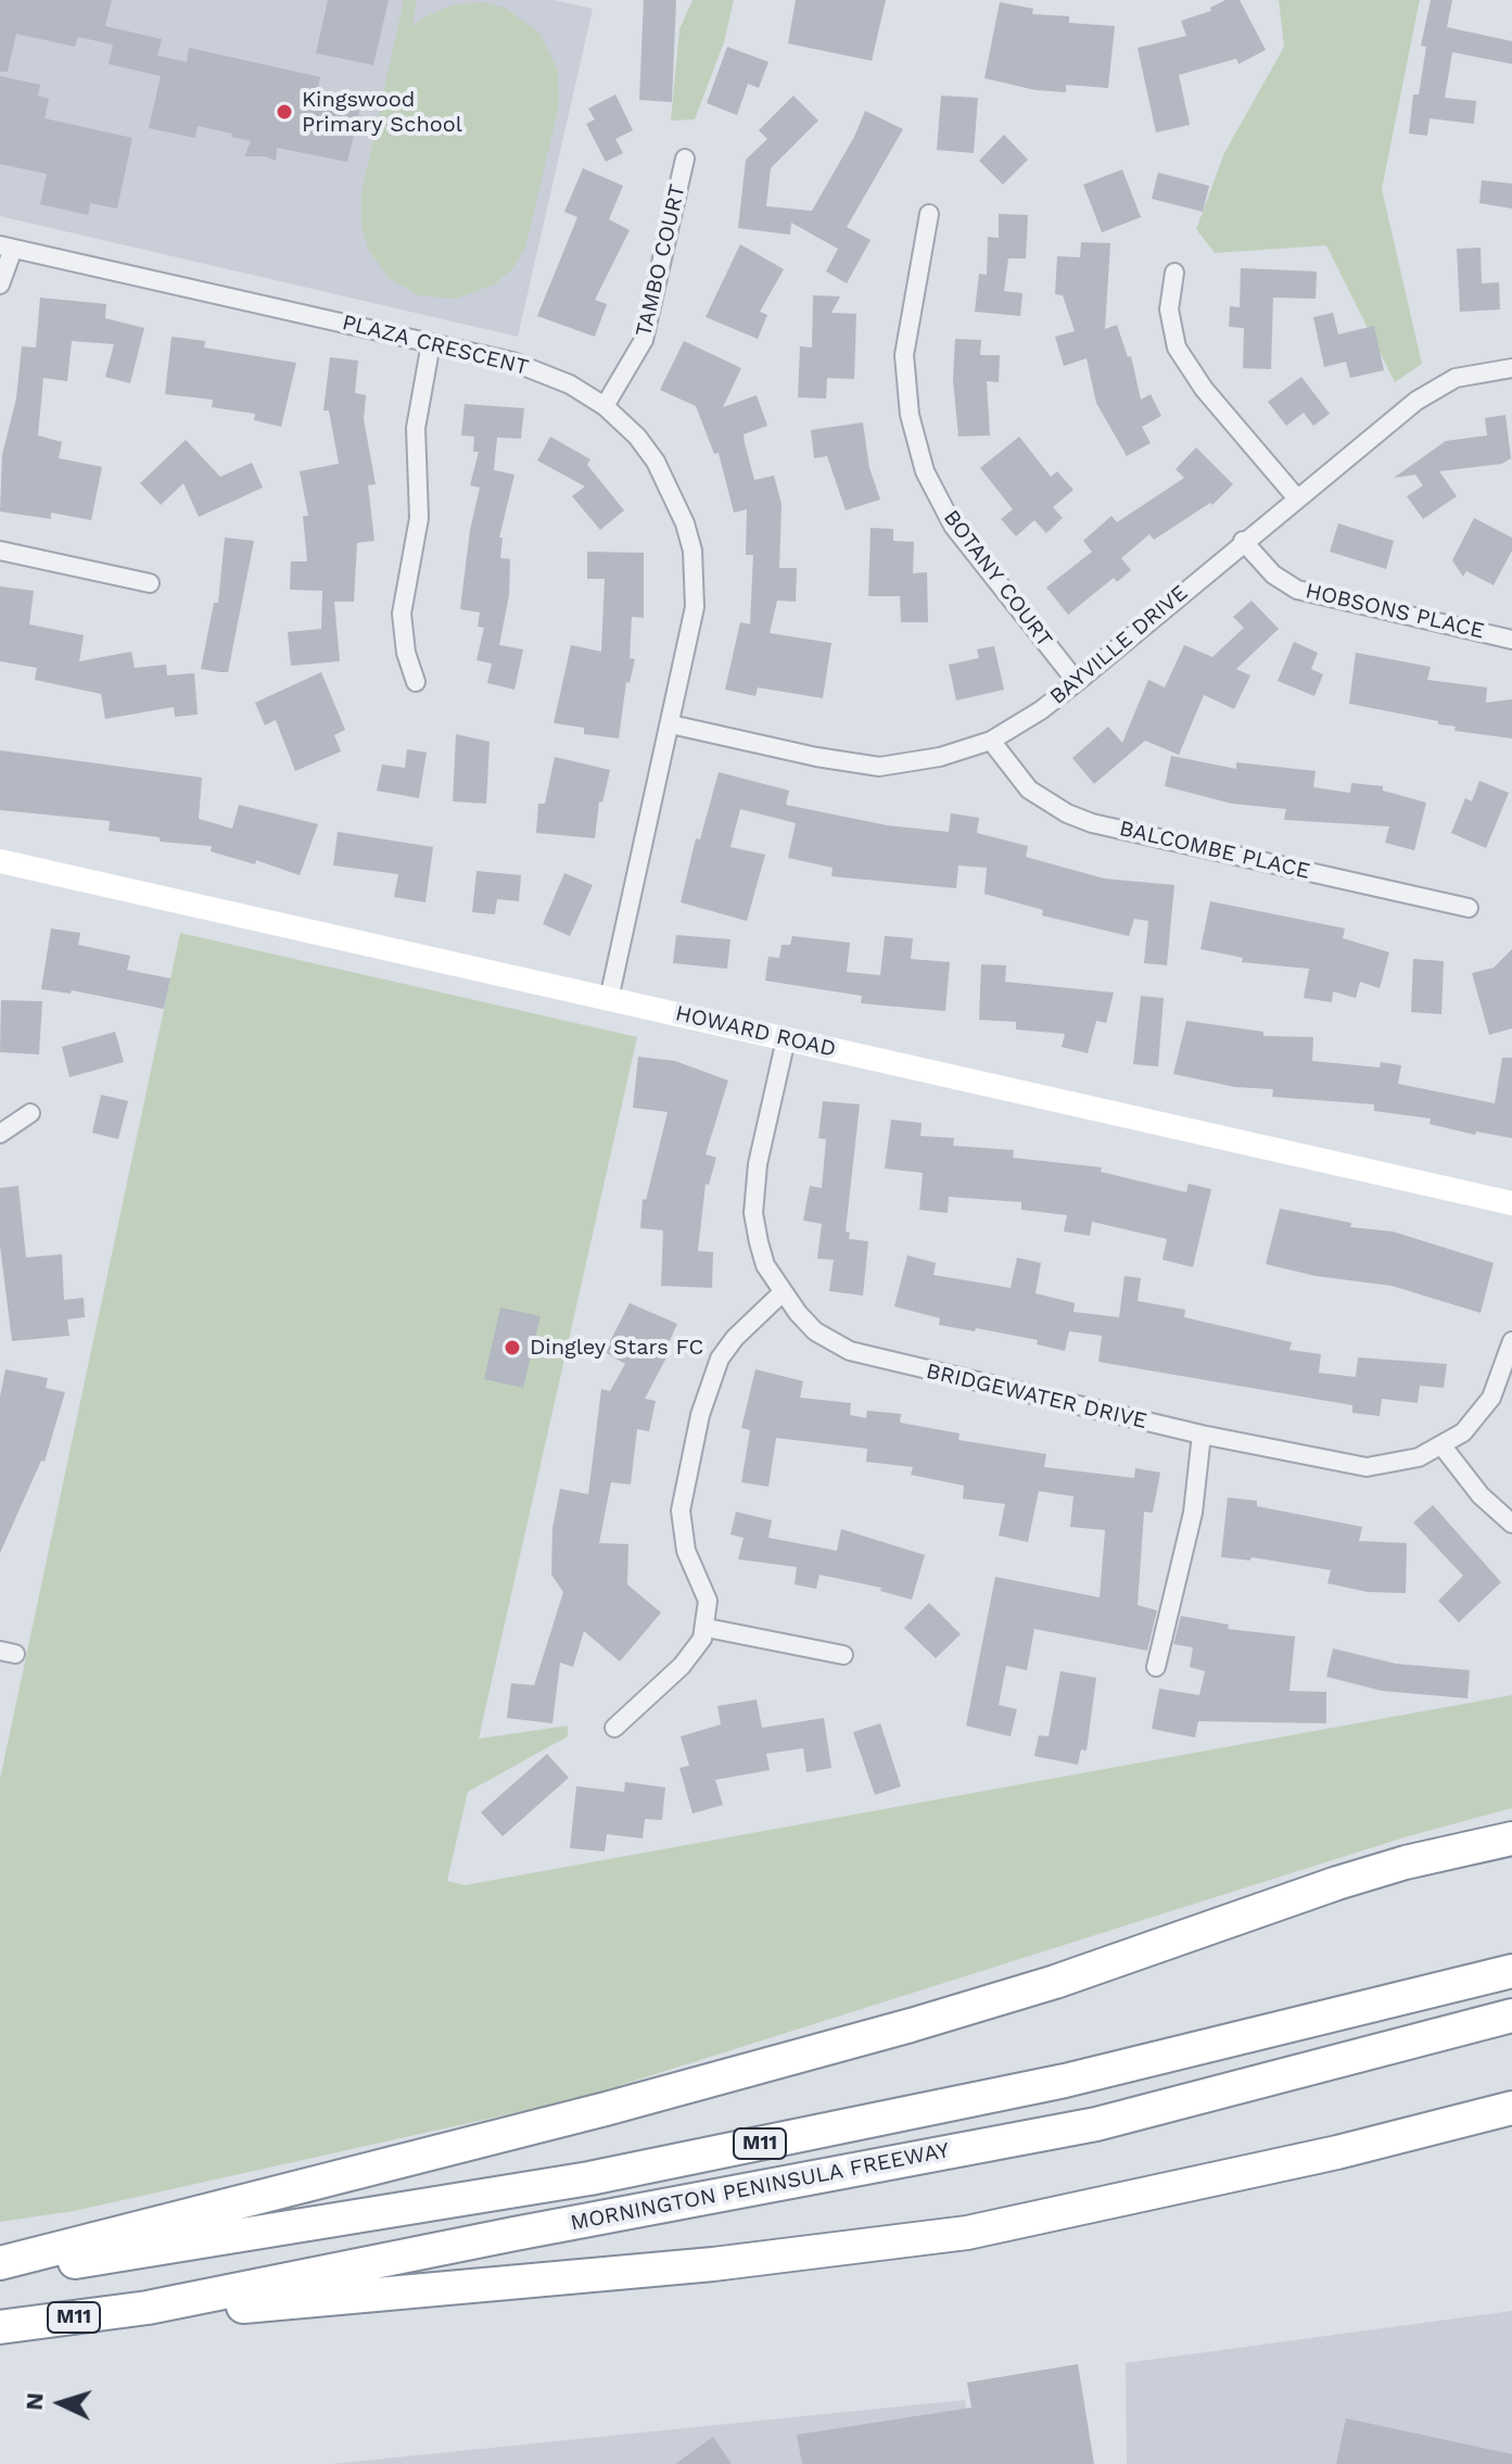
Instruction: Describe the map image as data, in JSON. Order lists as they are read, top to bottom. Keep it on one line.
{"streets":{"highway":["M11","MORNINGTON PENINSULA FREEWAY"],"main road":["HOWARD ROAD"],"street":["TAMBO COURT","PLAZA CRESCENT","BOTANY COURT","HOBSONS PLACE","BAYVILLE DRIVE","BALCOMBE PLACE","BRIDGEWATER DRIVE"]},"crossings":[["TAMBO COURT","PLAZA CRESCENT"],["PLAZA CRESCENT","BAYVILLE DRIVE"],["PLAZA CRESCENT","HOWARD ROAD"],["BOTANY COURT","BAYVILLE DRIVE"],["HOBSONS PLACE","BAYVILLE DRIVE"],["BAYVILLE DRIVE","BALCOMBE PLACE"],["HOWARD ROAD","BRIDGEWATER DRIVE"]],"places":["Kingswood Primary School","Dingley Stars FC"],"north":"left"}
